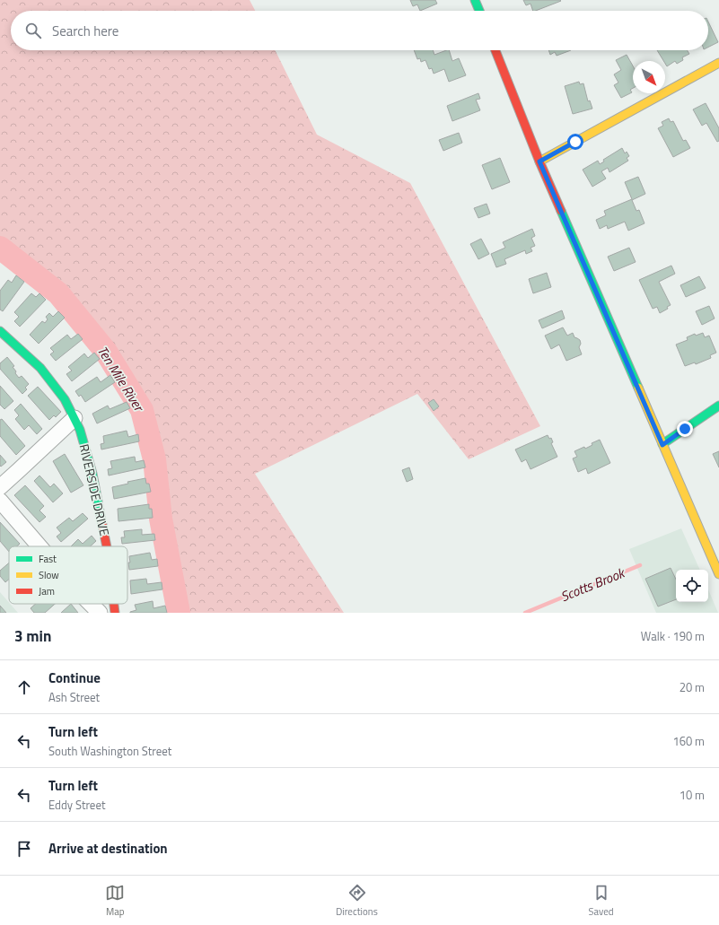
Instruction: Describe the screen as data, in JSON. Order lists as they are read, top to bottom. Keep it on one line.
{"streets":{"main road":["RIVERSIDE DRIVE"]},"water":["Ten Mile River","Scotts Brook"],"legend":["Fast","Slow","Jam"],"north":"bottom right","page":{"search":"Search here","heading":["3 min","Walk · 190 m"],"list":[["Continue","Ash Street","20 m"],["Turn left","South Washington Street","160 m"],["Turn left","Eddy Street","10 m"],"Arrive at destination"],"nav":["Map","Directions","Saved"]}}
